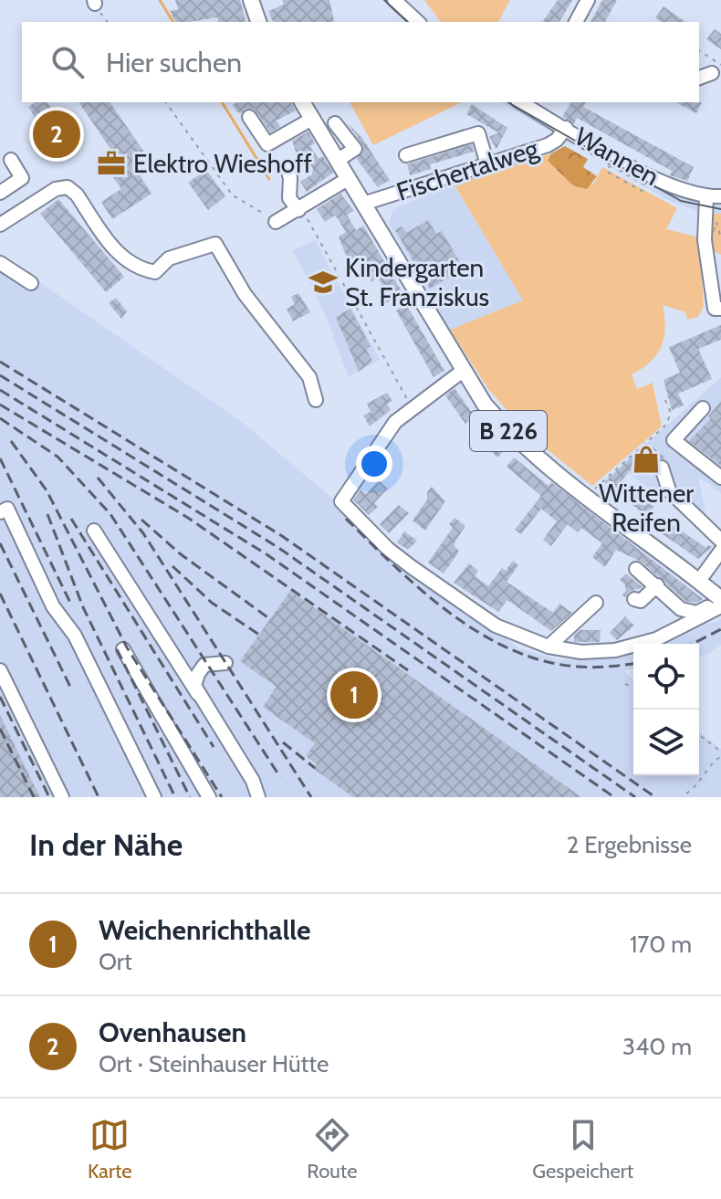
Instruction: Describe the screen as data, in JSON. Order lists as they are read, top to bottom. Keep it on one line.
{"streets":{"main road":["B 226"],"street":["Wannen","Fischertalweg"]},"crossings":[["Wannen","Fischertalweg"],["Fischertalweg","B 226"]],"places":{"office":["Elektro Wieshoff"],"school or university":["Kindergarten St. Franziskus"],"shop":["Wittener Reifen"]},"page":{"search":"Hier suchen","pins":["2","1"],"heading":["In der Nähe","2 Ergebnisse"],"list":[{"mark":"1","name":"Weichenrichthalle","note":"Ort","value":"170 m"},{"mark":"2","name":"Ovenhausen","note":"Ort · Steinhauser Hütte","value":"340 m"}],"nav":["Karte","Route","Gespeichert"]}}
